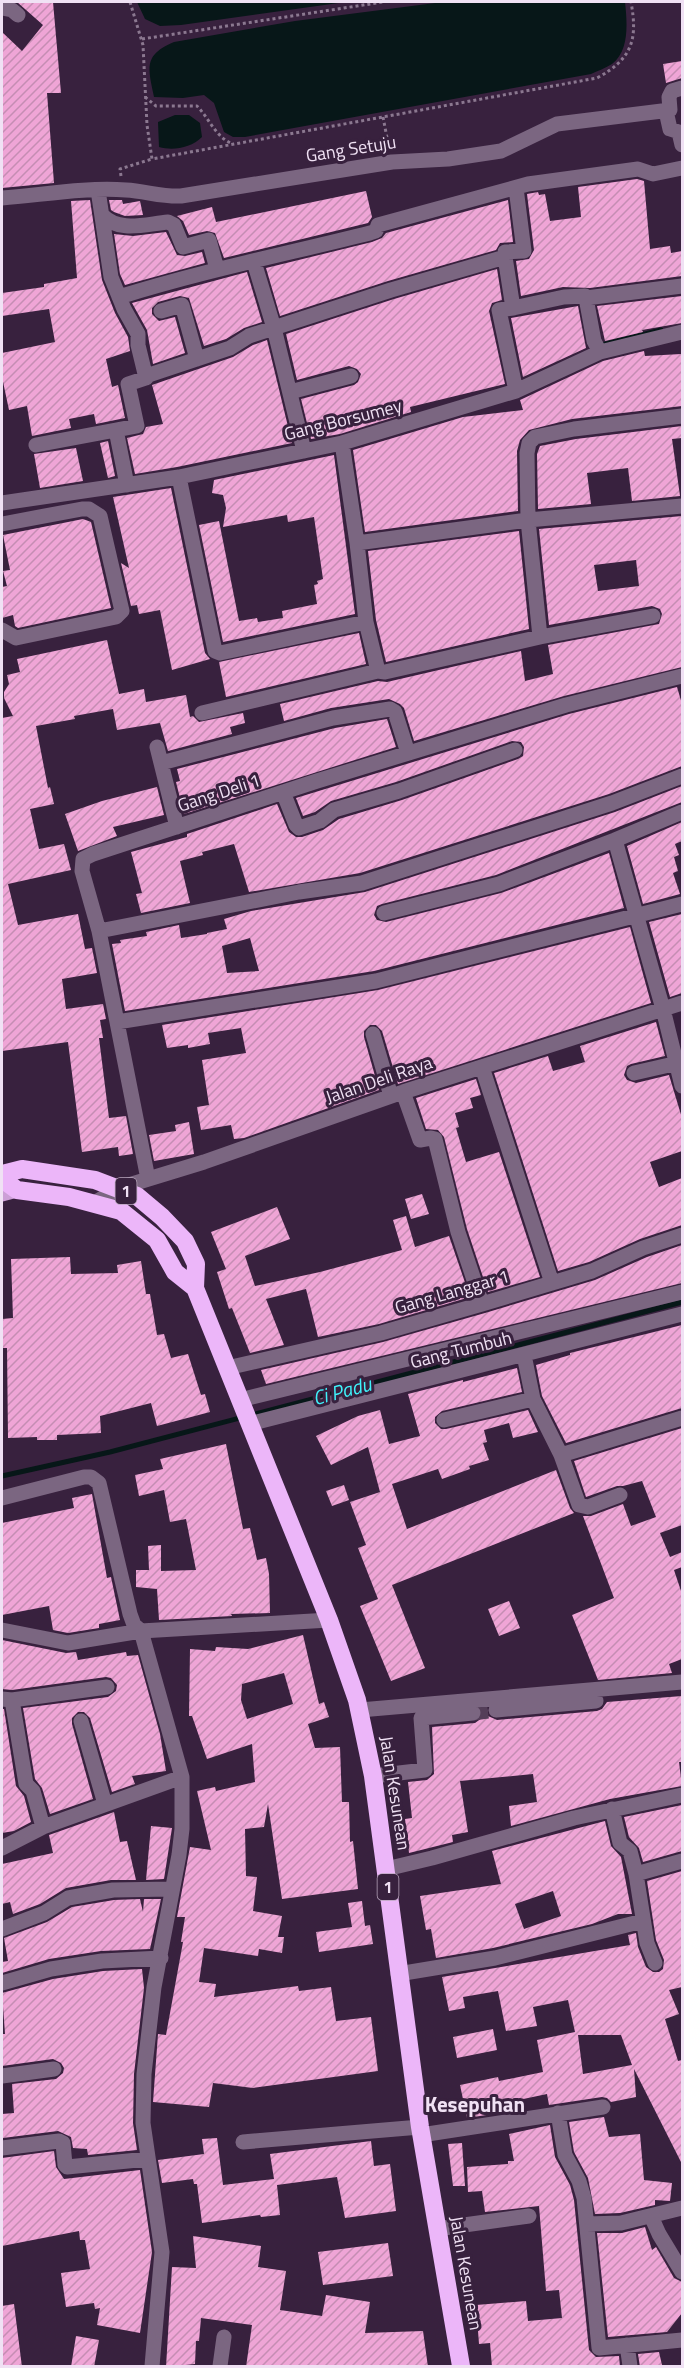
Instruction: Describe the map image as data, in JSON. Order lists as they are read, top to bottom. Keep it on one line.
{"streets":{"highway":["1","Jalan Kesunean"],"street":["Gang Setuju","Gang Borsumey","Gang Deli 1","Jalan Deli Raya","Gang Langgar 1","Gang Tumbuh"]},"crossings":[["Gang Deli 1","Jalan Deli Raya"],["Jalan Deli Raya","1"],["1","Gang Langgar 1"],["1","Jalan Kesunean"],["Gang Langgar 1","Jalan Kesunean"],["Gang Tumbuh","Jalan Kesunean"]],"districts":["Kesepuhan"],"water":["Ci Padu"]}
